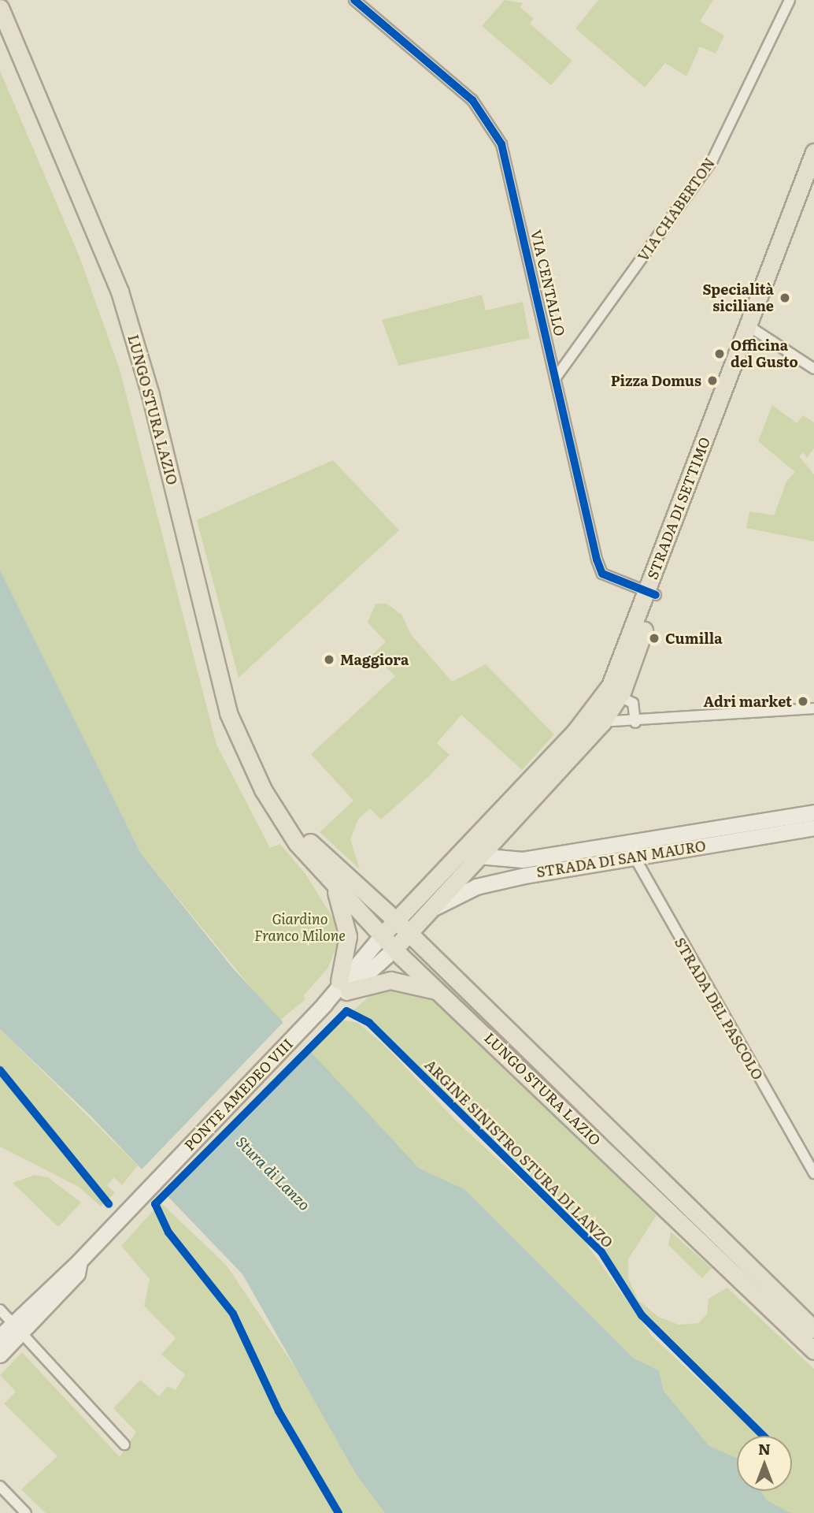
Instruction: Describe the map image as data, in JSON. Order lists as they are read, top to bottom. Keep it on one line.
{"streets":{"main road":["LUNGO STURA LAZIO","STRADA DI SETTIMO","STRADA DI SAN MAURO","PONTE AMEDEO VIII"],"street":["VIA CHABERTON","VIA CENTALLO","STRADA DEL PASCOLO"],"cycle path":["ARGINE SINISTRO STURA DI LANZO"]},"crossings":[["VIA CHABERTON","VIA CENTALLO"],["VIA CENTALLO","STRADA DI SETTIMO"],["STRADA DI SETTIMO","STRADA DI SAN MAURO"],["STRADA DI SAN MAURO","STRADA DEL PASCOLO"]],"water":["Stura di Lanzo"],"parks":["Giardino Franco Milone"],"places":["Specialità siciliane","Officina del Gusto","Pizza Domus","Cumilla","Maggiora","Adri market"],"north":"top"}
